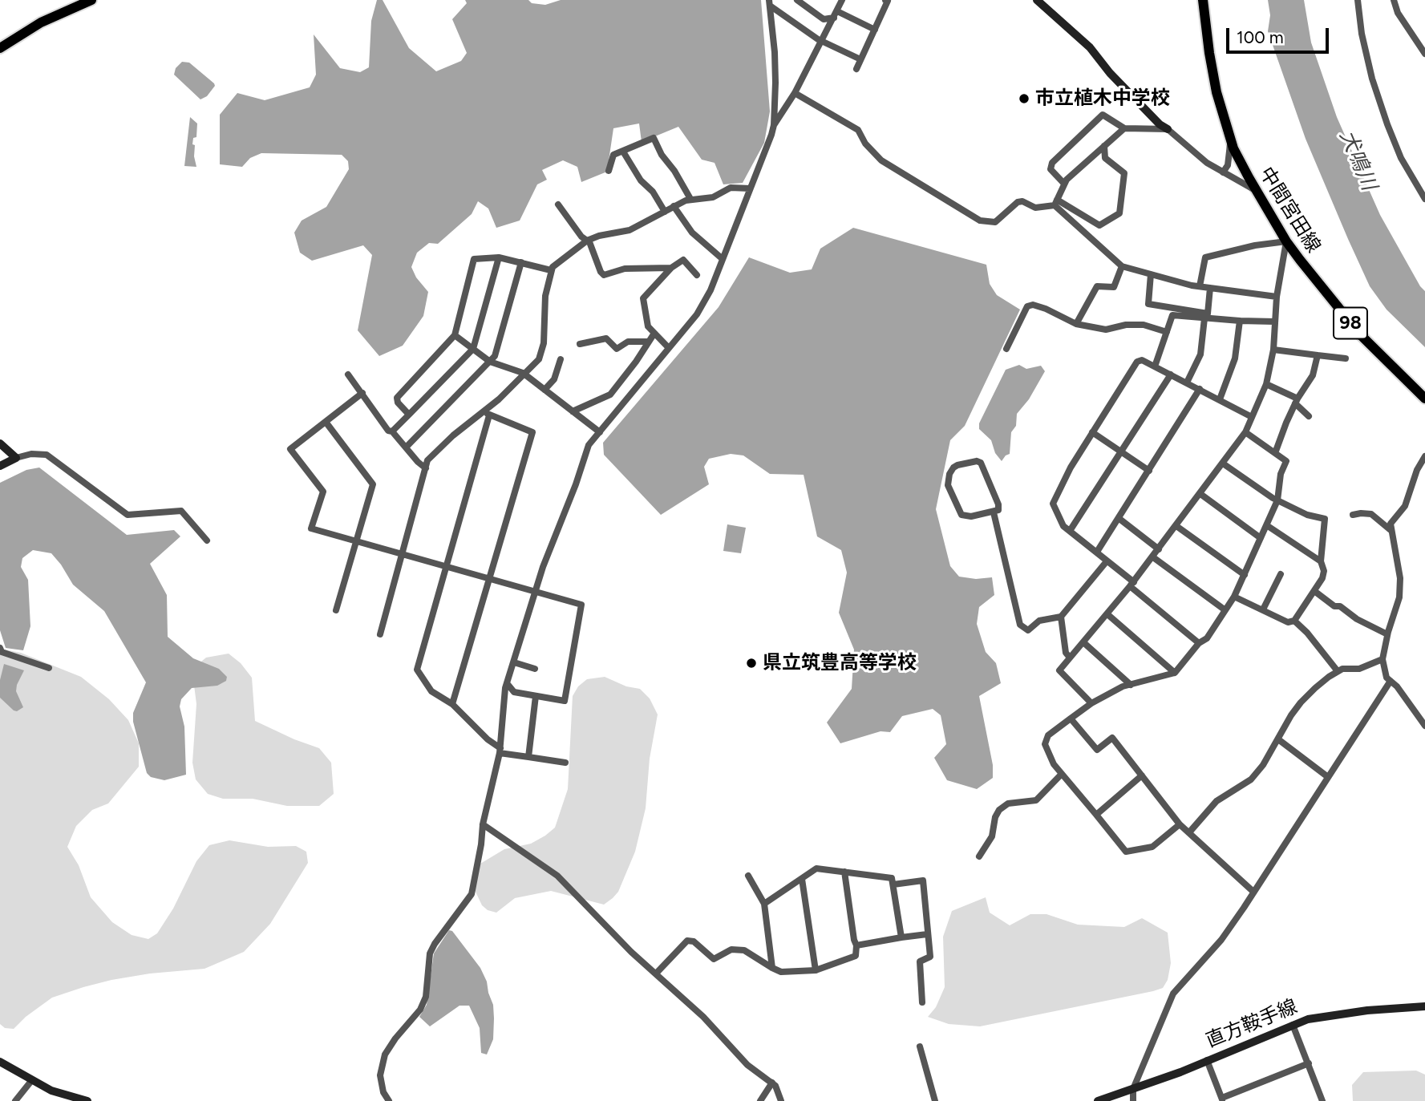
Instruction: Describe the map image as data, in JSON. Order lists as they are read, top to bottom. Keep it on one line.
{"streets":{"main road":["中間宮田線","98","直方鞍手線"]},"water":["犬鳴川"],"places":["市立植木中学校","県立筑豊高等学校"],"scale_bar":"100 m"}
